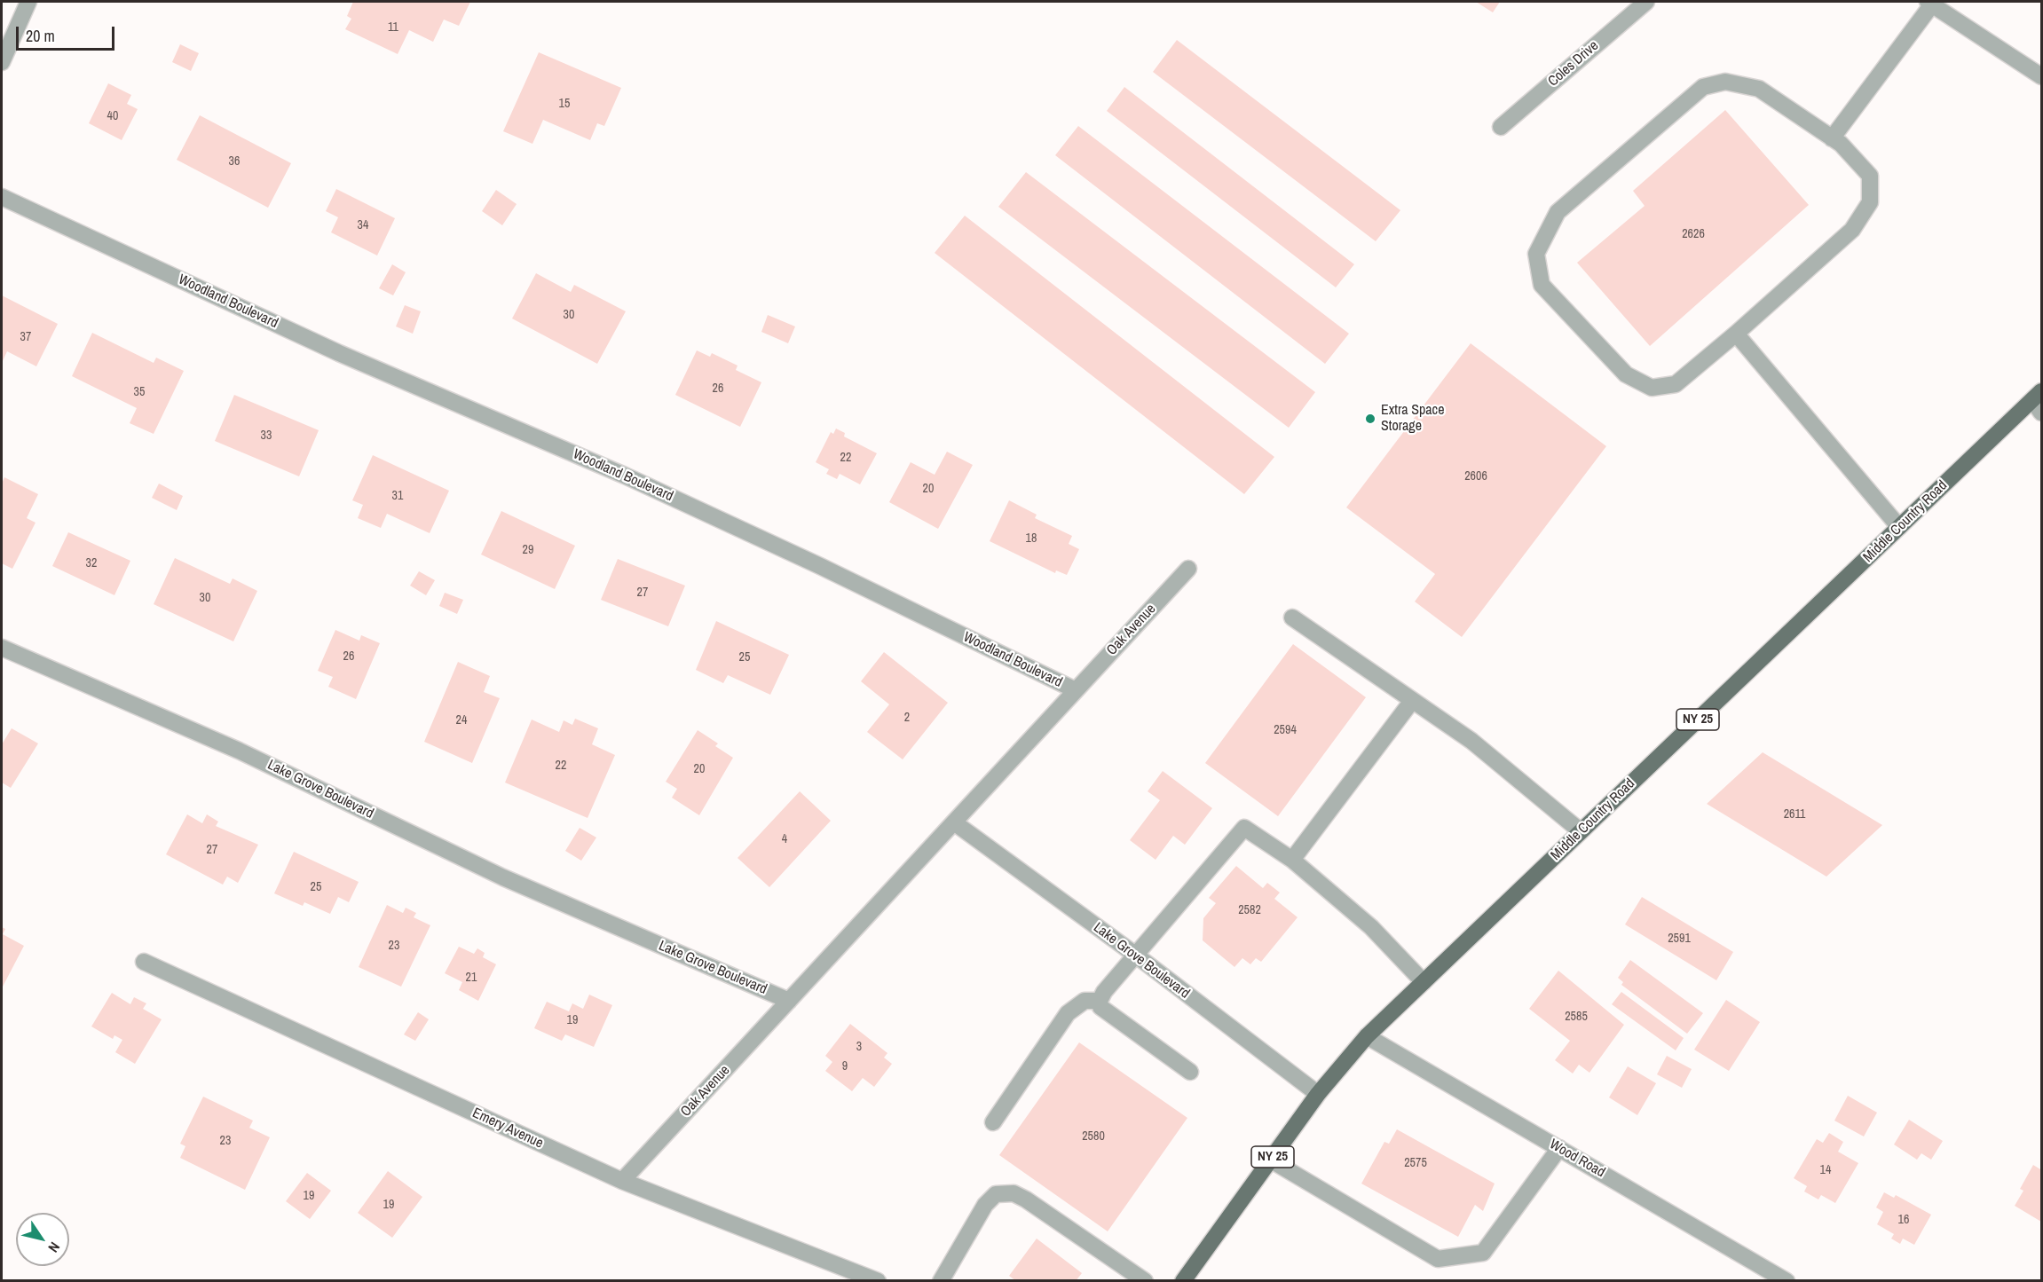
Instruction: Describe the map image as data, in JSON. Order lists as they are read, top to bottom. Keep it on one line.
{"streets":{"main road":["Middle Country Road","NY 25"],"street":["Coles Drive","Woodland Boulevard","Oak Avenue","Lake Grove Boulevard","Emery Avenue","Wood Road"]},"crossings":[["Woodland Boulevard","Oak Avenue"],["Woodland Boulevard","Lake Grove Boulevard"],["Middle Country Road","Lake Grove Boulevard"],["Middle Country Road","Wood Road"],["Oak Avenue","Lake Grove Boulevard"],["Oak Avenue","Emery Avenue"]],"places":["Extra Space Storage"],"house_numbers":["11","15","40","36","34","2626","30","37","26","35","33","22","2606","20","31","18","29","32","27","30","26","25","2","24","2594","22","20","2611","4","27","25","2582","2591","23","21","2585","19","3","9","2580","23","2575","14","19","19","16"],"scale_bar":"20 m","north":"bottom right"}
